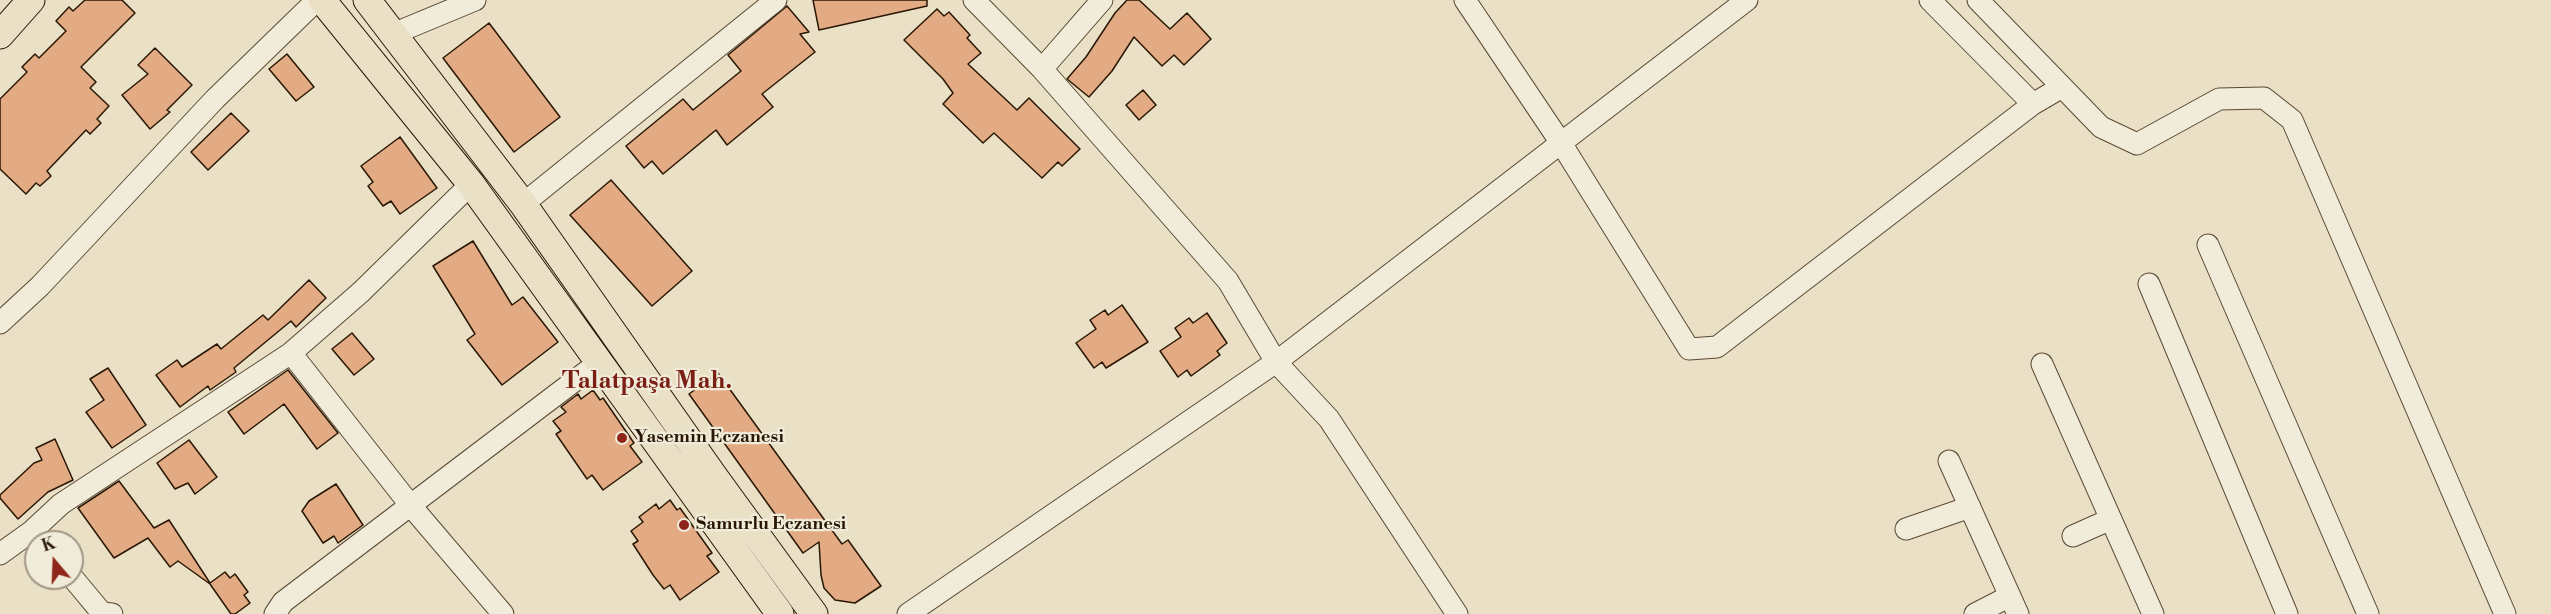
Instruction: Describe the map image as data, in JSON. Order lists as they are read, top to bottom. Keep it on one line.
{"districts":["Talatpaşa Mah."],"places":["Yasemin Eczanesi","Samurlu Eczanesi"],"north":"top"}
